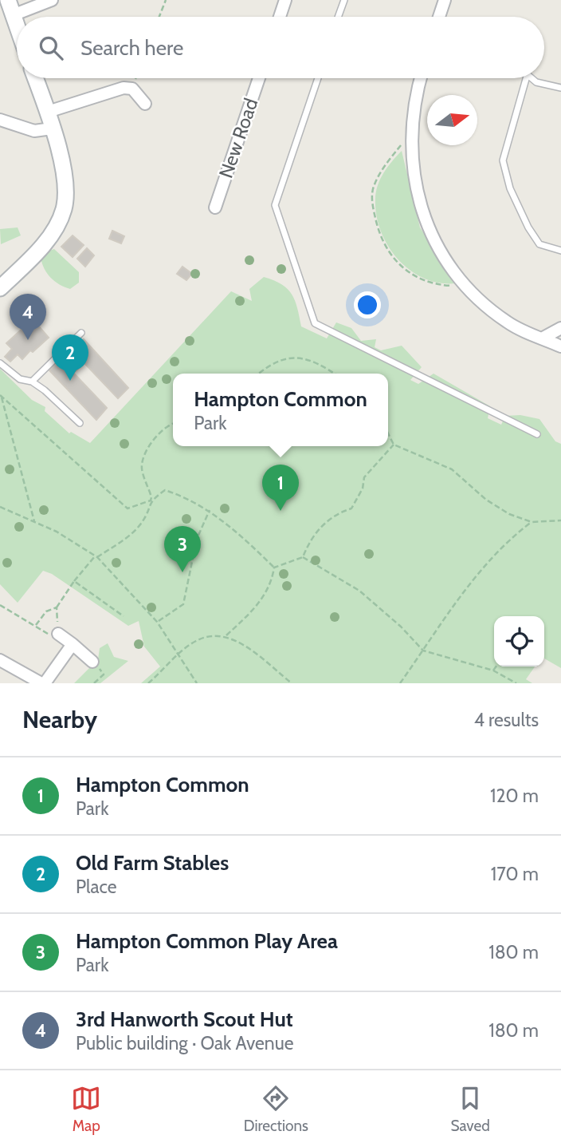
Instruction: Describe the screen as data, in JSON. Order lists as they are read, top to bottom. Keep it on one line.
{"streets":{"street":["New Road"]},"north":"right","page":{"search":"Search here","pins":["4","2","1","3"],"popup":["Hampton Common","Park"],"heading":["Nearby","4 results"],"list":[{"mark":"1","name":"Hampton Common","note":"Park","value":"120 m"},{"mark":"2","name":"Old Farm Stables","note":"Place","value":"170 m"},{"mark":"3","name":"Hampton Common Play Area","note":"Park","value":"180 m"},{"mark":"4","name":"3rd Hanworth Scout Hut","note":"Public building · Oak Avenue","value":"180 m"}],"nav":["Map","Directions","Saved"]}}
